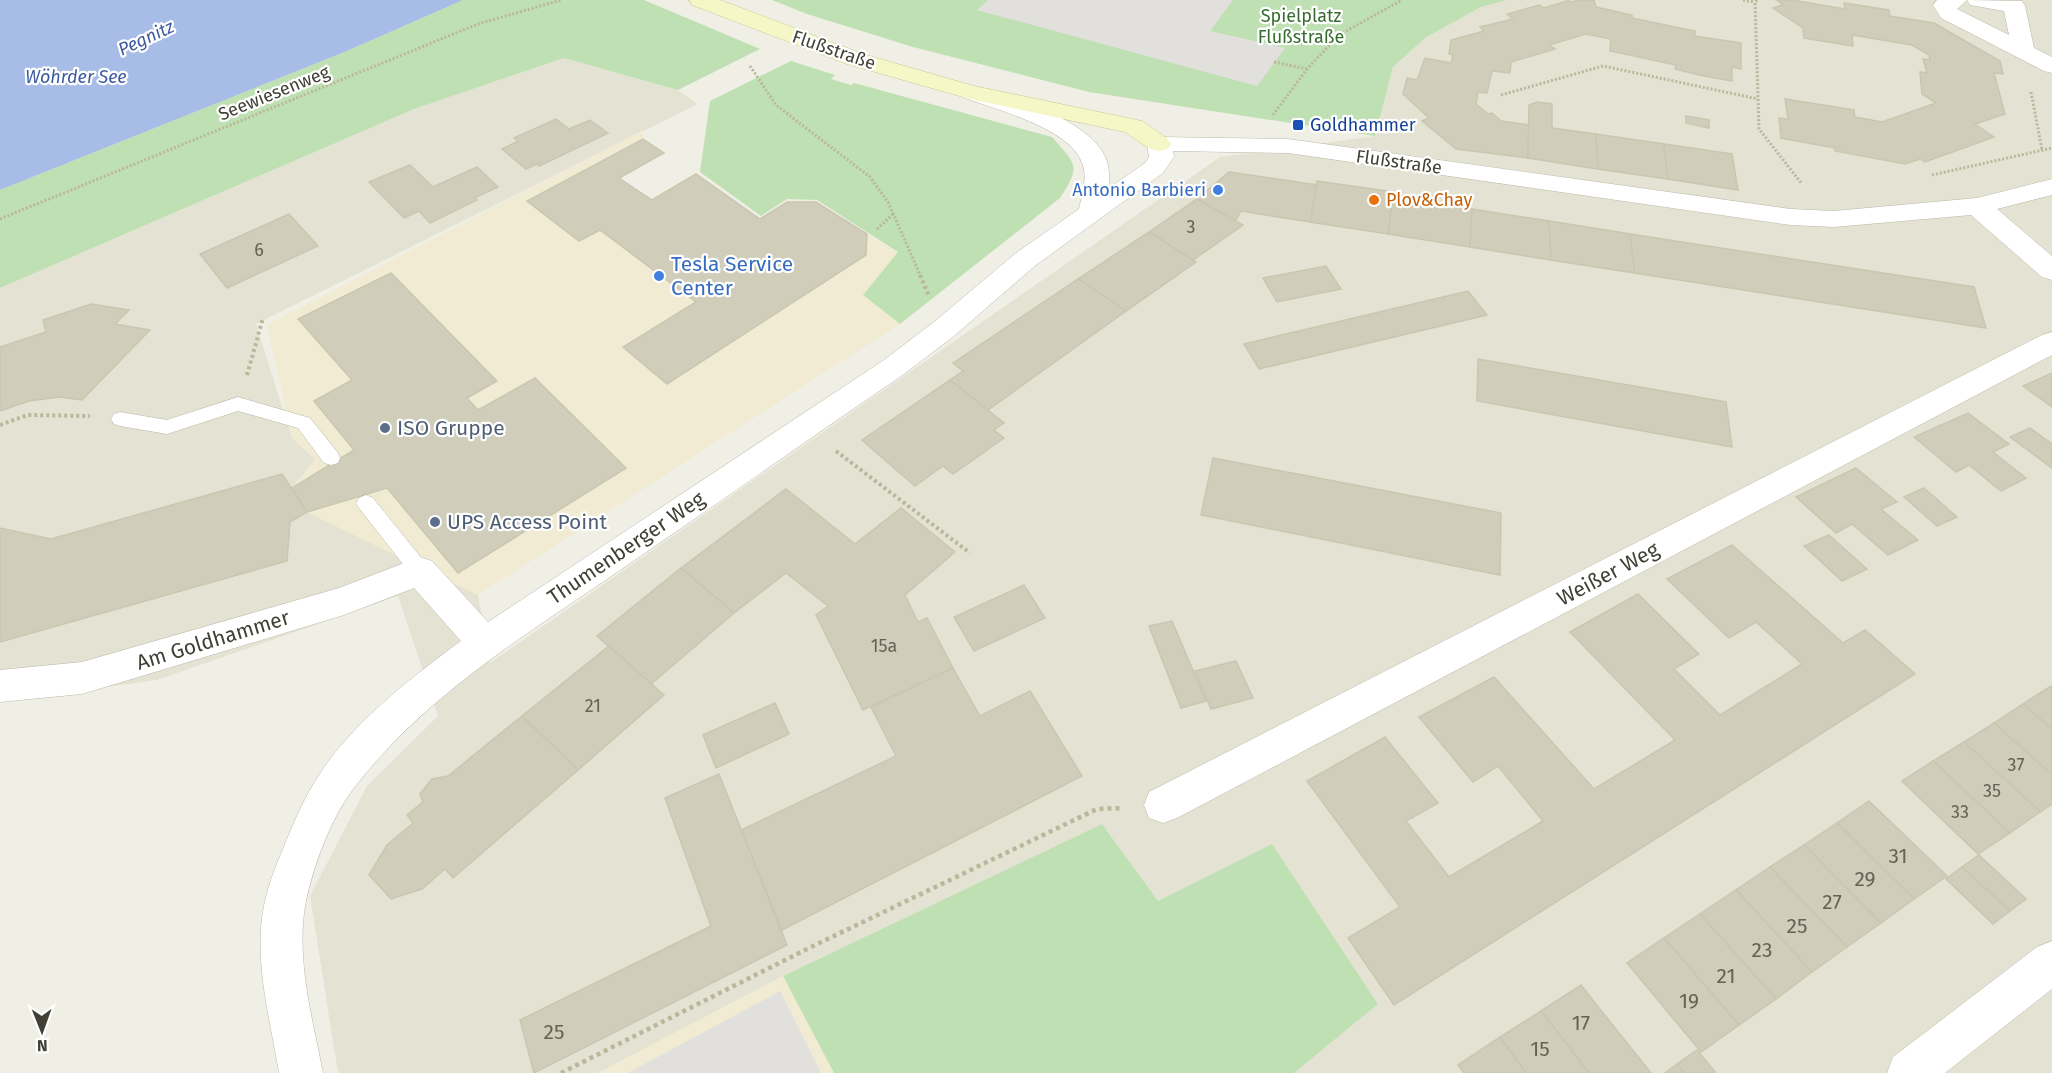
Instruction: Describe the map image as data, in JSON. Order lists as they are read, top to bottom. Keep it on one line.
{"streets":{"street":["Flußstraße","Thumenberger Weg","Weißer Weg","Am Goldhammer"],"path":["Seewiesenweg"]},"crossings":[["Flußstraße","Thumenberger Weg"]],"water":["Pegnitz","Wöhrder See"],"parks":["Spielplatz Flußstraße"],"places":{"transit":["Goldhammer"],"other":["Antonio Barbieri","Plov&Chay","Tesla Service Center","ISO Gruppe","UPS Access Point"]},"house_numbers":["3","6","15a","21","37","35","33","31","29","27","25","23","21","19","17","25","15"],"north":"bottom"}
